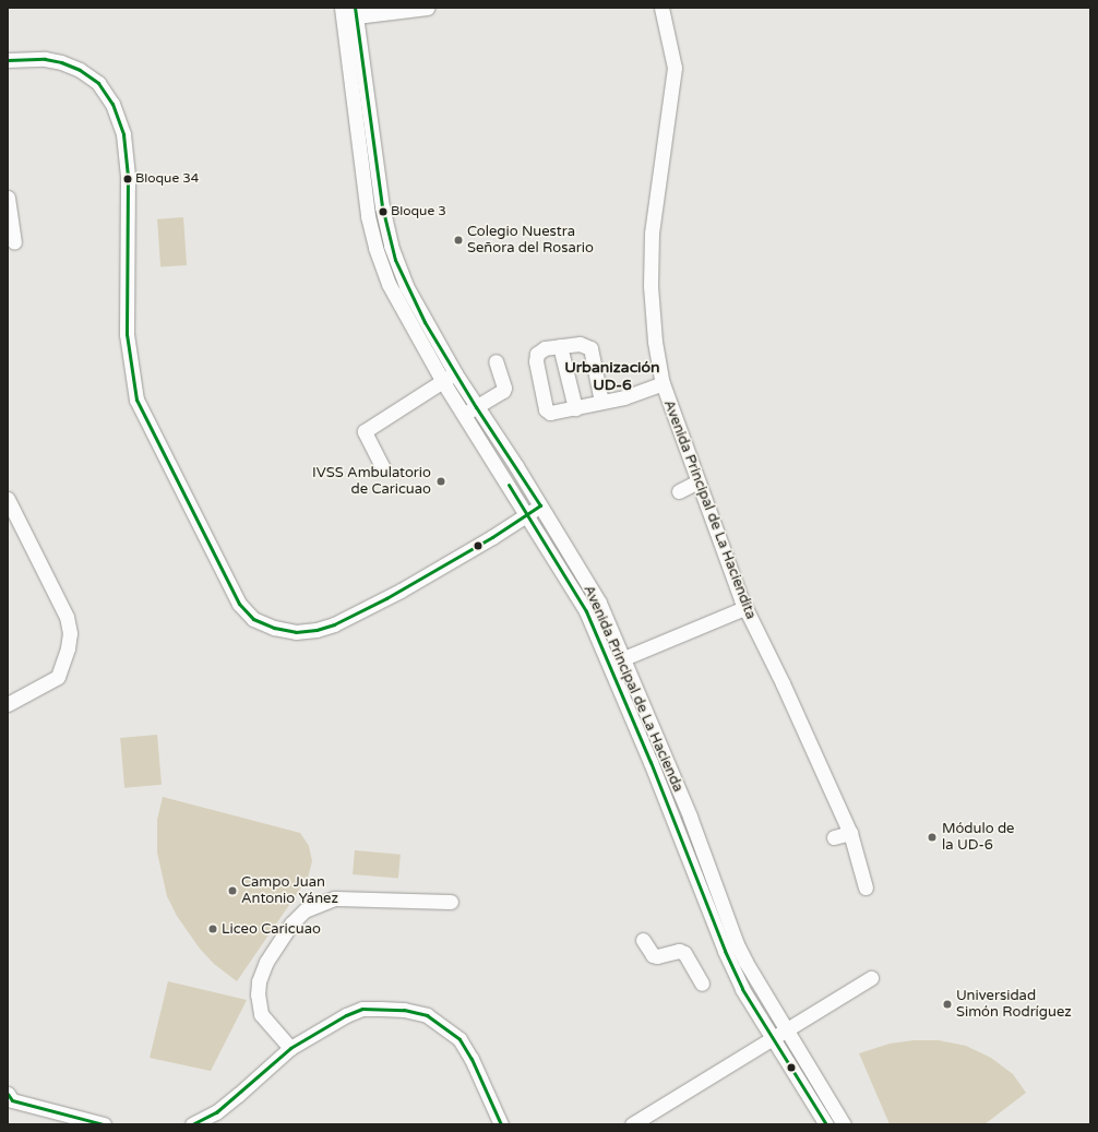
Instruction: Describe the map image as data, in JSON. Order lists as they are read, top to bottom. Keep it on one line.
{"streets":{"street":["Avenida Principal de La Haciendita","Avenida Principal de La Hacienda"]},"districts":["Urbanización UD-6"],"places":["Bloque 34","Bloque 3","Colegio Nuestra Señora del Rosario","IVSS Ambulatorio de Caricuao","Módulo de la UD-6","Campo Juan Antonio Yánez","Liceo Caricuao","Universidad Simón Rodríguez"]}
